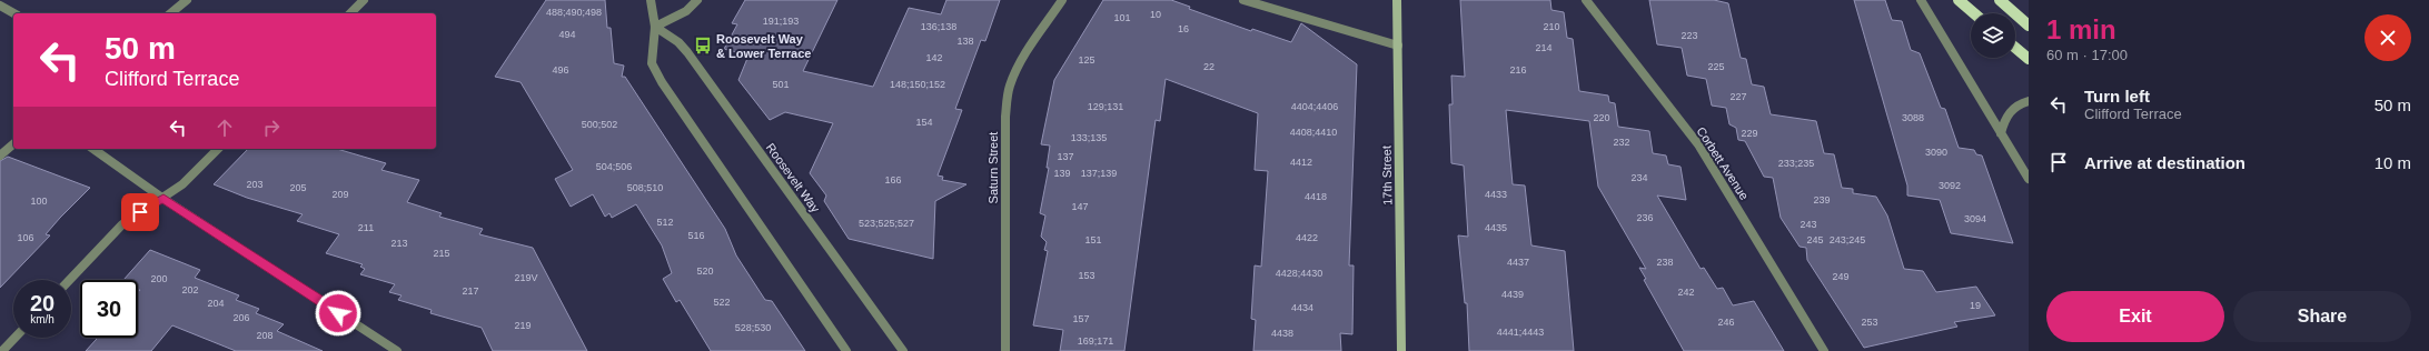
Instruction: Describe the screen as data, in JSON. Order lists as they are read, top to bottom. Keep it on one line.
{"streets":{"main road":["17th Street"],"street":["Corbett Avenue","Saturn Street","Roosevelt Way"]},"places":{"bus stop":["Roosevelt Way & Lower Terrace"]},"house_numbers":["488;490;498","10","101","191;193","136;138","210","16","494","223","138","214","142","125","22","225","496","216","501","148;150;152","227","129;131","4404;4406","220","3088","154","500;502","4408;4410","229","133;135","232","3090","137","4412","233;235","504;506","139","137;139","234","166","203","3092","205","508;510","209","4433","4418","239","100","147","236","3094","512","523;525;527","243","211","4435","516","106","4422","151","245","243;245","213","215","4437","238","520","4428;4430","153","249","219V","200","202","217","242","4439","522","204","19","4434","206","157","246","253","219","528;530","4441;4443","4438","208","169;171"],"page":{"heading":["1 min","60 m · 17:00"],"turn":["50 m","Clifford Terrace"],"list":[{"name":"Turn left","note":"Clifford Terrace","value":"50 m"},{"name":"Arrive at destination","value":"10 m"}],"speed":"20 km/h","limit":"30","buttons":["Exit","Share"]}}
